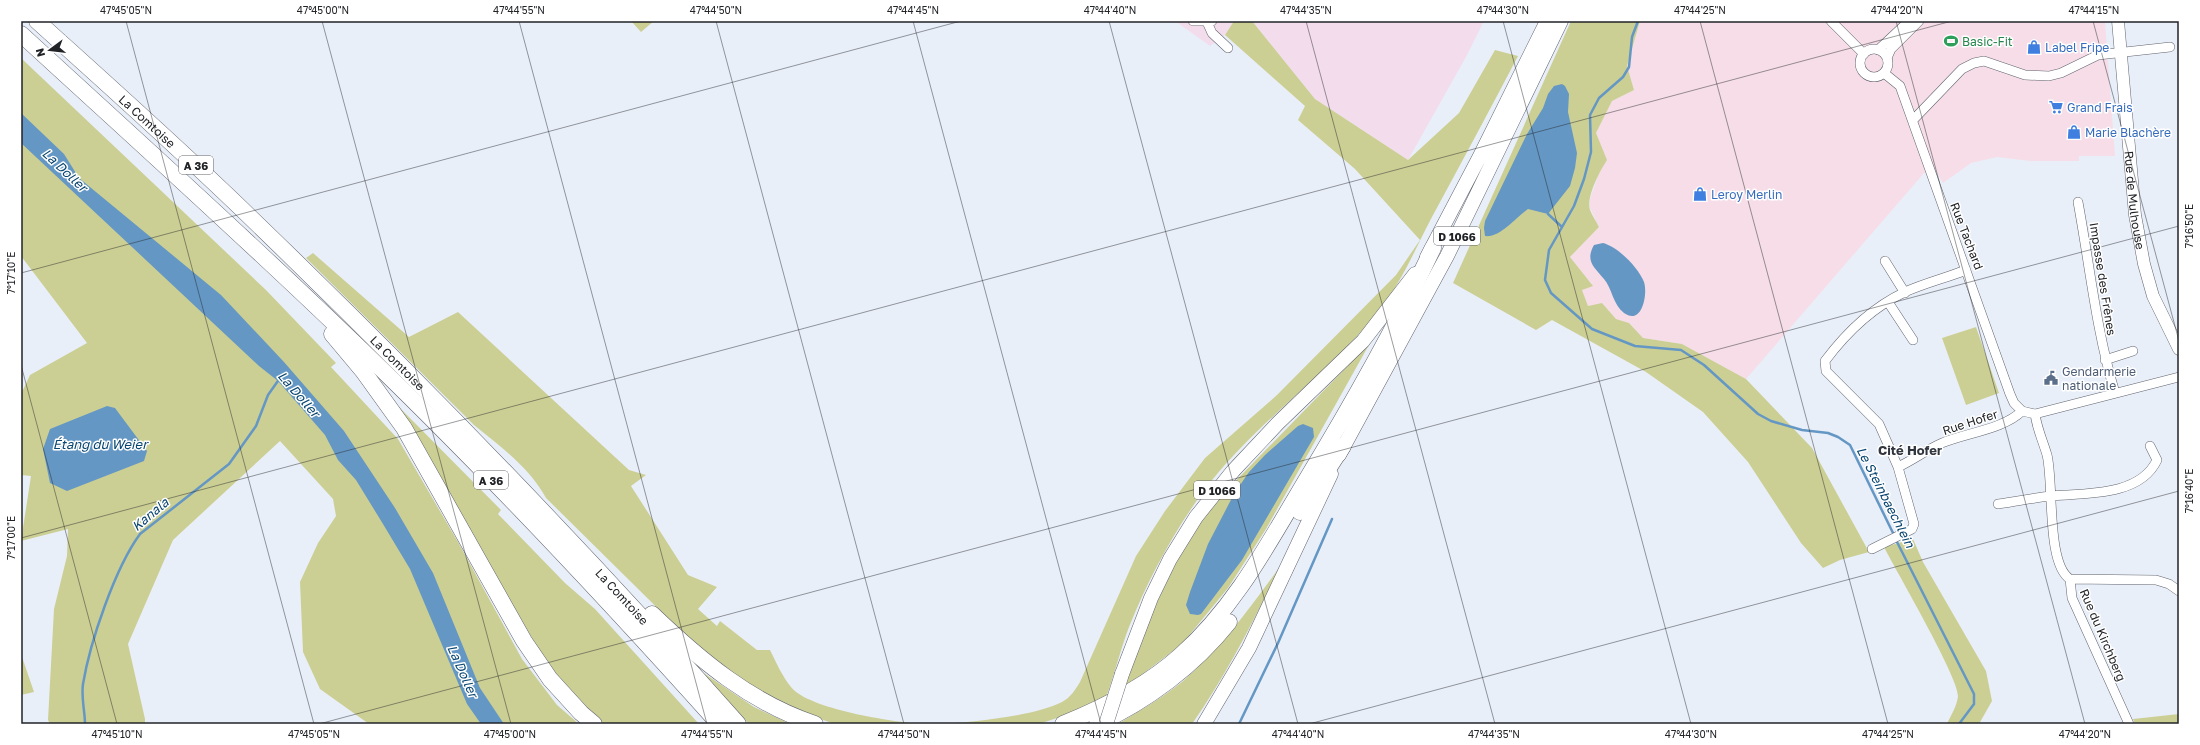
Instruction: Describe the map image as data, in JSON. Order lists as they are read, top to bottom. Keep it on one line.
{"streets":{"highway":["La Comtoise","A 36","D 1066"],"main road":["Rue de Mulhouse"],"street":["Rue Tachard","Impasse des Frênes","Rue Hofer","Rue du Kirchberg"]},"crossings":[["Rue Tachard","Rue Hofer"]],"districts":["Cité Hofer"],"water":["La Doller","Étang du Weier","Le Steinbaechlein","Kanala"],"places":{"sports":["Basic-Fit"],"shop":["Label Fripe","Marie Blachère","Leroy Merlin"],"supermarket":["Grand Frais"],"public building":["Gendarmerie nationale"]},"north":"left","coordinates":["47°45'05\"N","47°45'00\"N","47°44'55\"N","47°44'50\"N","47°44'45\"N","47°44'40\"N","47°44'35\"N","47°44'30\"N","47°44'25\"N","47°44'20\"N","47°44'15\"N","7°16'50\"E","7°17'10\"E","7°16'40\"E","7°17'00\"E","47°45'10\"N"]}
